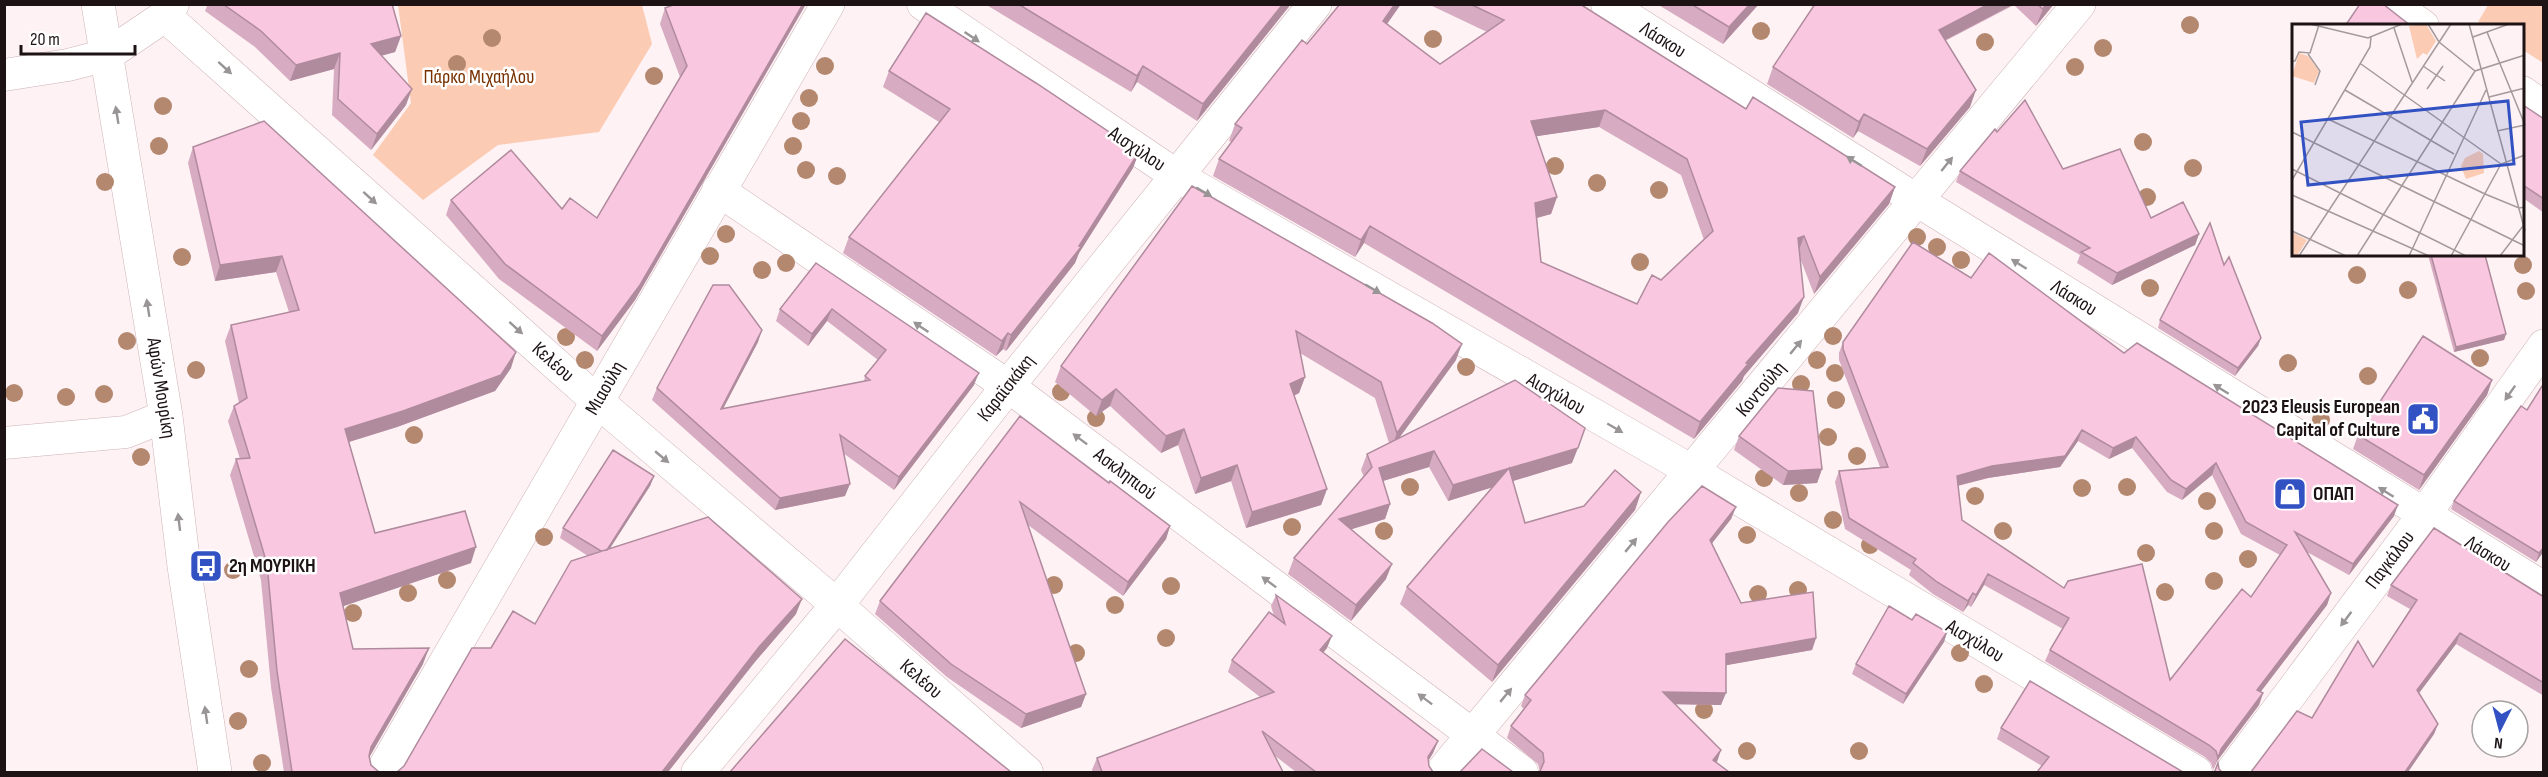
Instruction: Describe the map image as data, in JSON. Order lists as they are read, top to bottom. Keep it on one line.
{"streets":{"street":["Λάσκου","Αισχύλου","Κελέου","Αφών Μουρίκη","Μιαούλη","Καραϊσκάκη","Κοντούλη","Ασκληπιού","Παγκάλου"]},"crossings":[["Λάσκου","Κοντούλη"],["Λάσκου","Παγκάλου"],["Αισχύλου","Καραϊσκάκη"],["Αισχύλου","Κοντούλη"],["Κελέου","Μιαούλη"],["Κελέου","Καραϊσκάκη"],["Μιαούλη","Ασκληπιού"],["Καραϊσκάκη","Ασκληπιού"],["Κοντούλη","Ασκληπιού"]],"one_way":["Λάσκου","Αισχύλου","Κελέου","Αφών Μουρίκη","Κοντούλη","Ασκληπιού","Παγκάλου"],"parks":["Πάρκο Μιχαήλου"],"places":{"public building":["2023 Eleusis European Capital of Culture"],"shop":["ΟΠΑΠ"],"bus stop":["2η ΜΟΥΡΙΚΗ"]},"scale_bar":"20 m","north":"bottom"}
